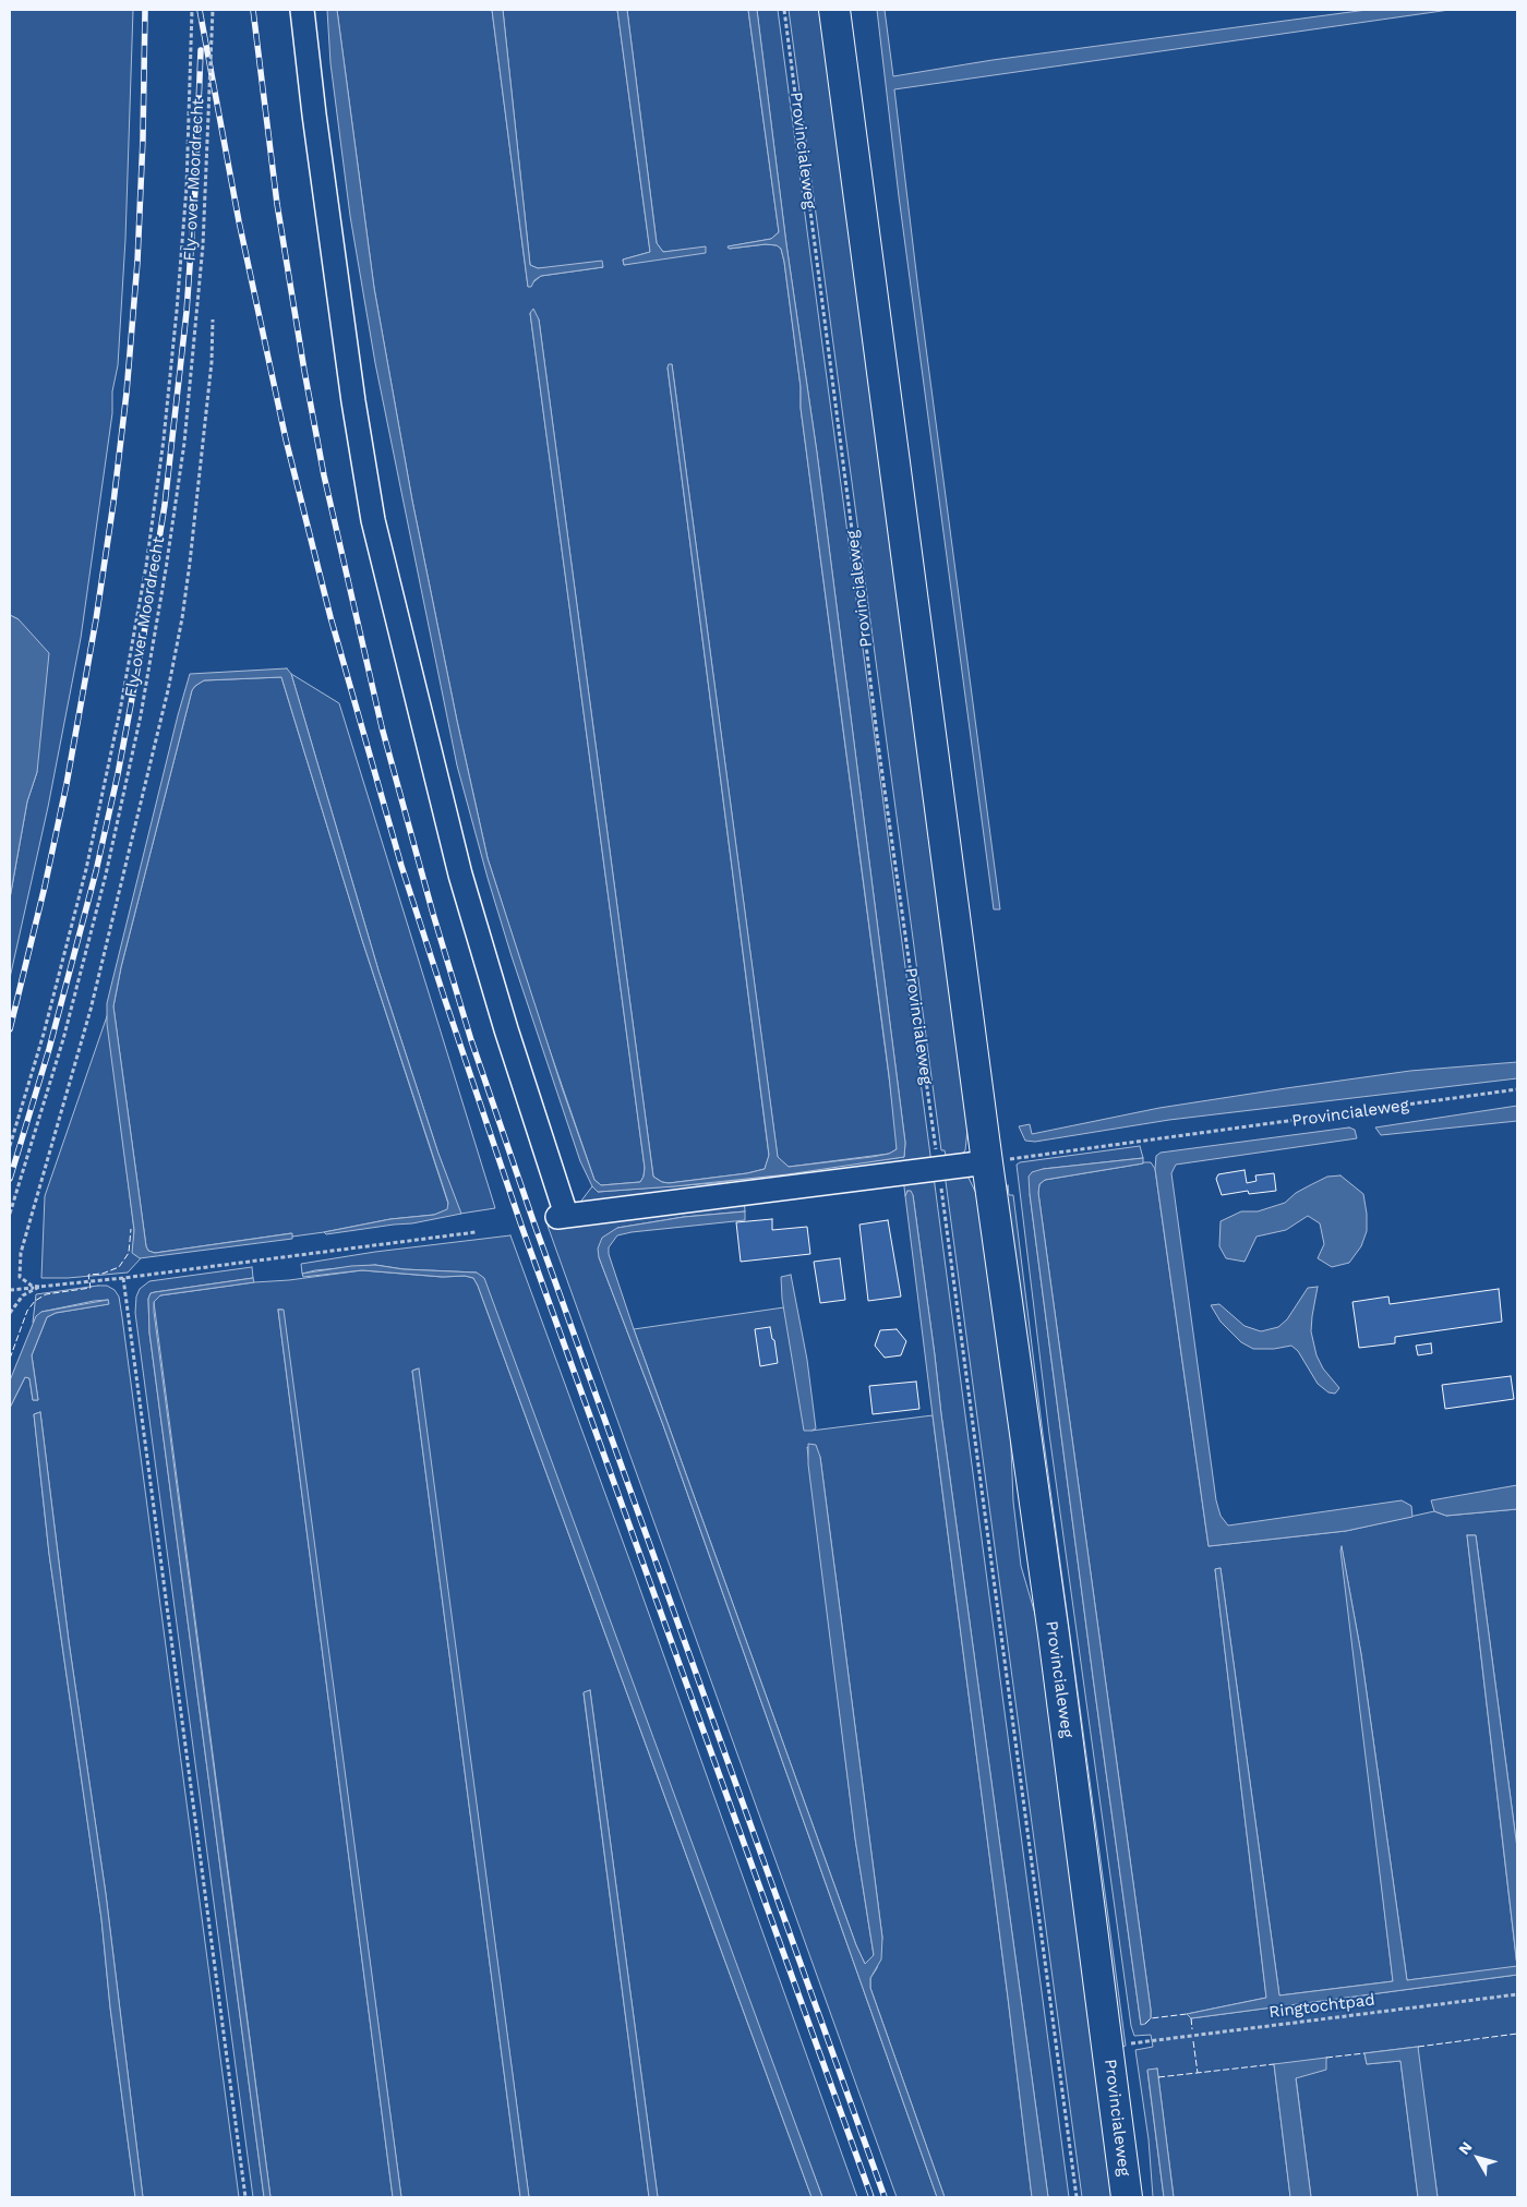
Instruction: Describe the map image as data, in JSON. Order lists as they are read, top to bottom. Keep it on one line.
{"streets":{"main road":["Provincialeweg"],"path":["Fly-over Moordrecht","Ringtochtpad"]},"north":"top left"}
